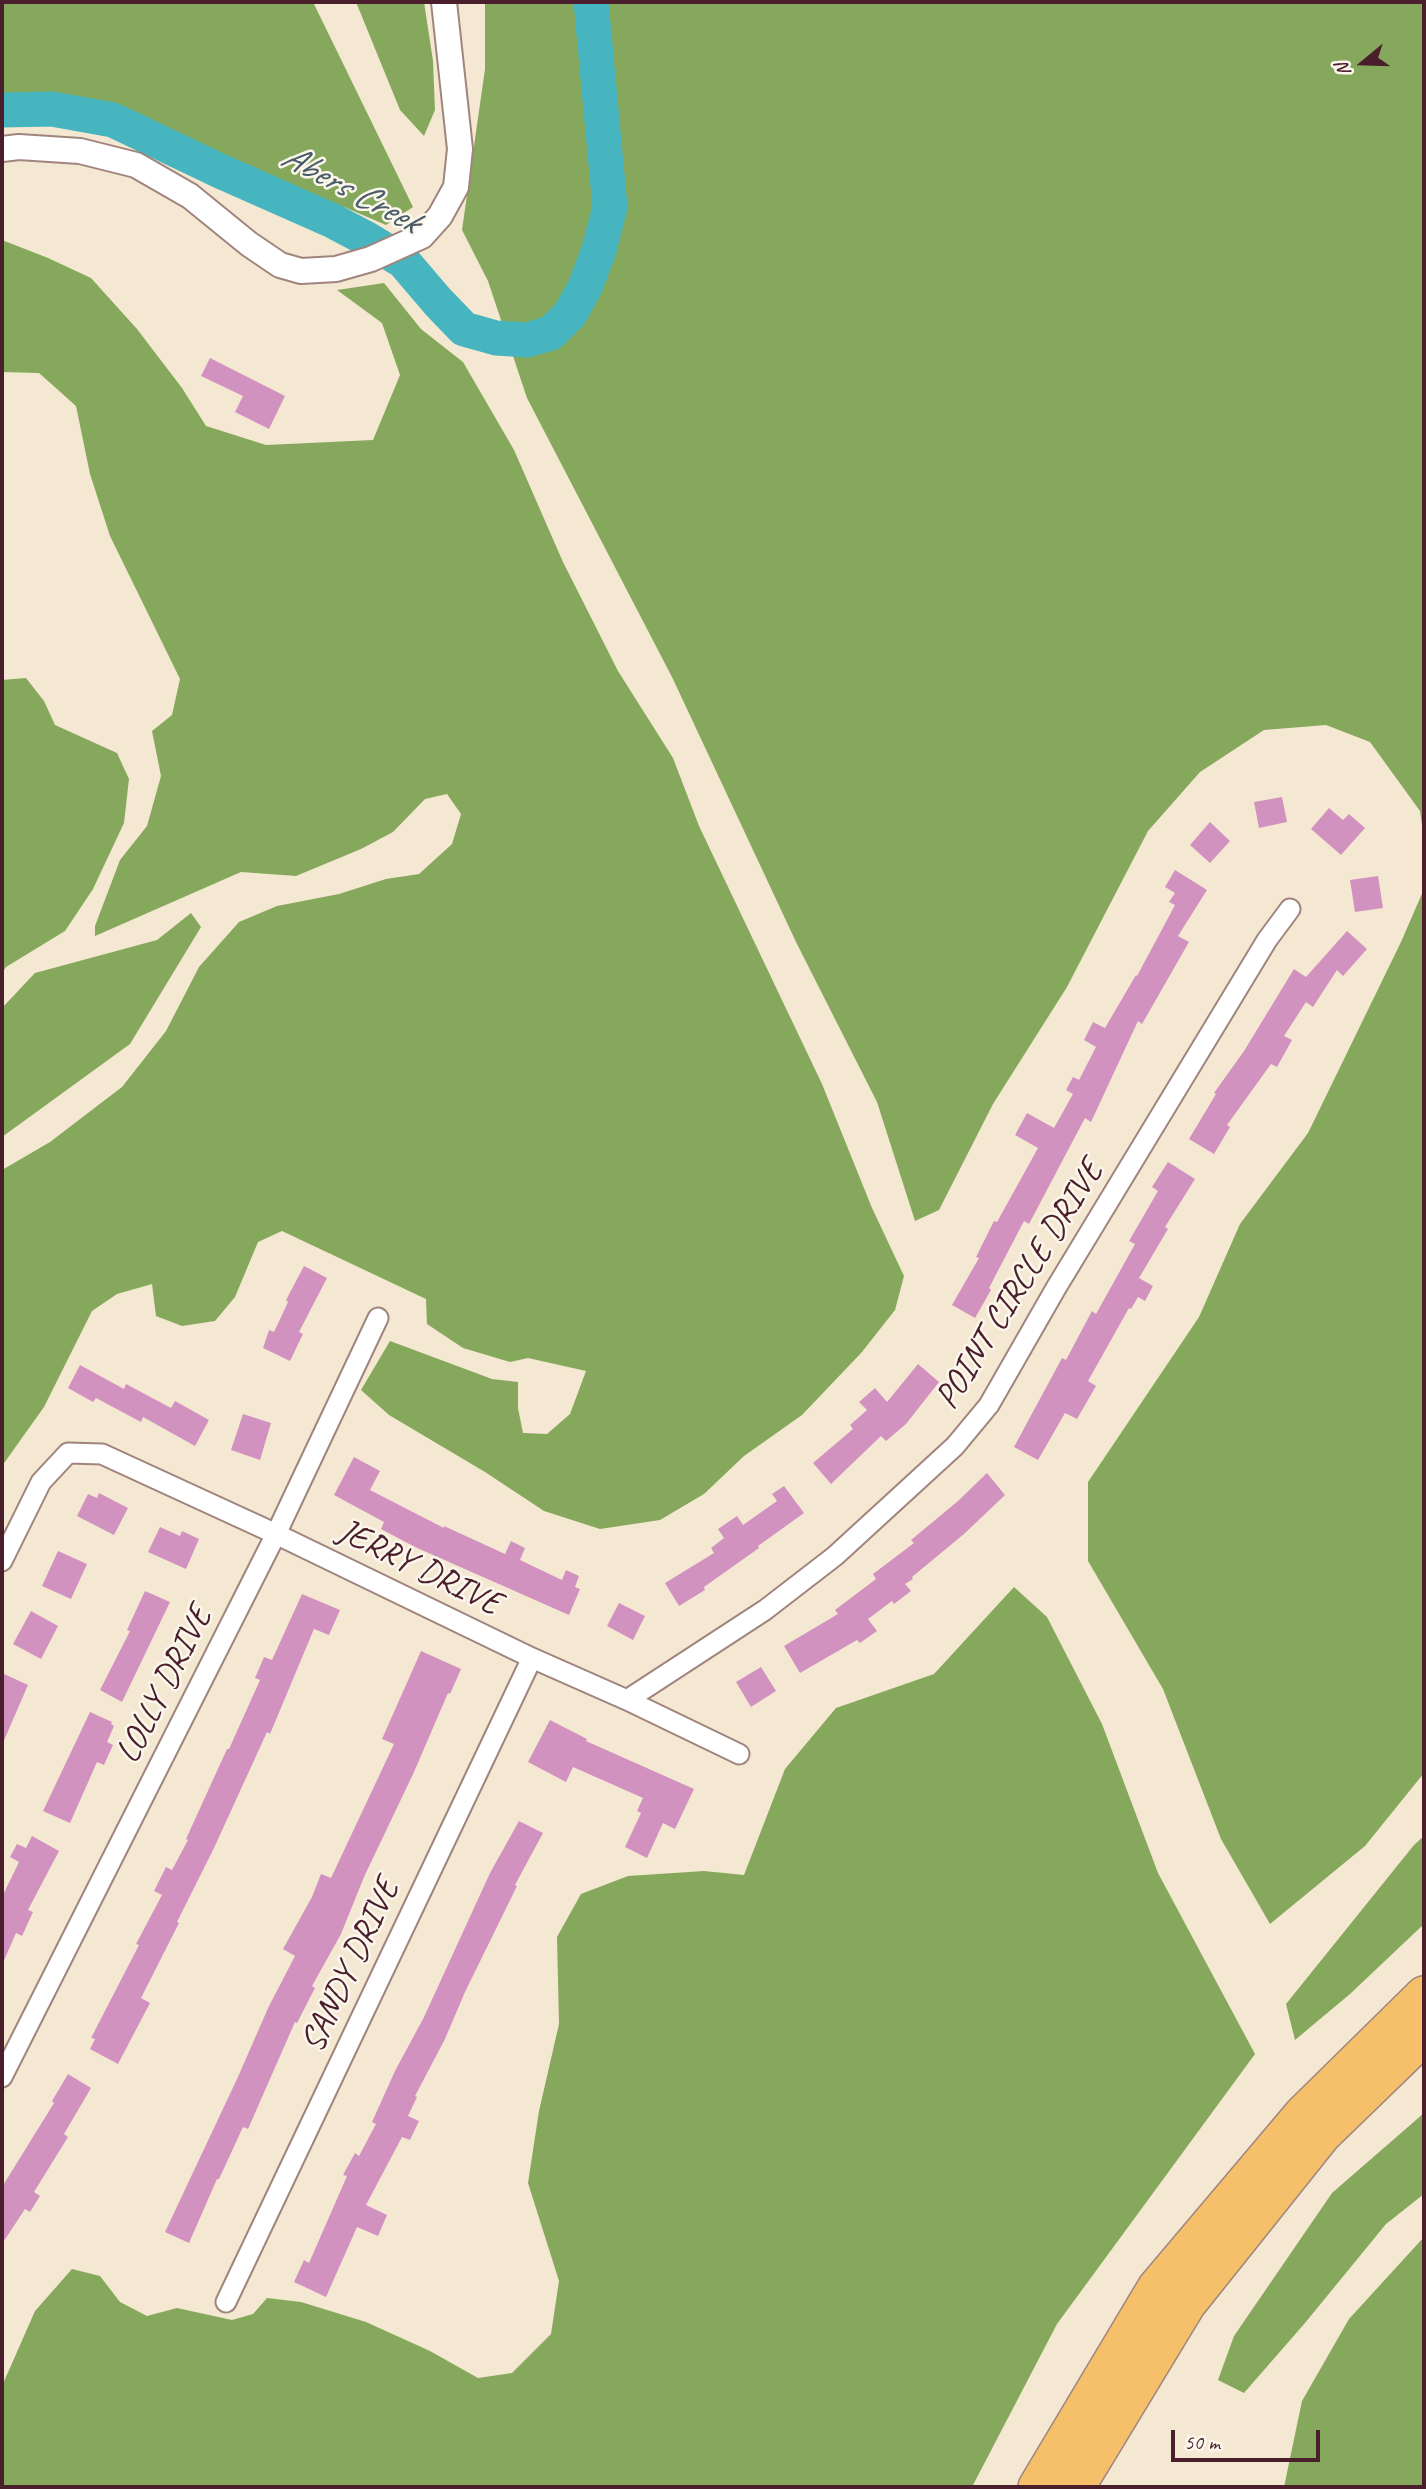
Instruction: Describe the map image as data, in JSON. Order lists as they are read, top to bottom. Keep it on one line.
{"streets":{"street":["POINT CIRCLE DRIVE","JERRY DRIVE","LOLLY DRIVE","SANDY DRIVE"]},"crossings":[["POINT CIRCLE DRIVE","JERRY DRIVE"],["JERRY DRIVE","LOLLY DRIVE"],["JERRY DRIVE","SANDY DRIVE"]],"water":["Abers Creek"],"scale_bar":"50 m","north":"left"}
